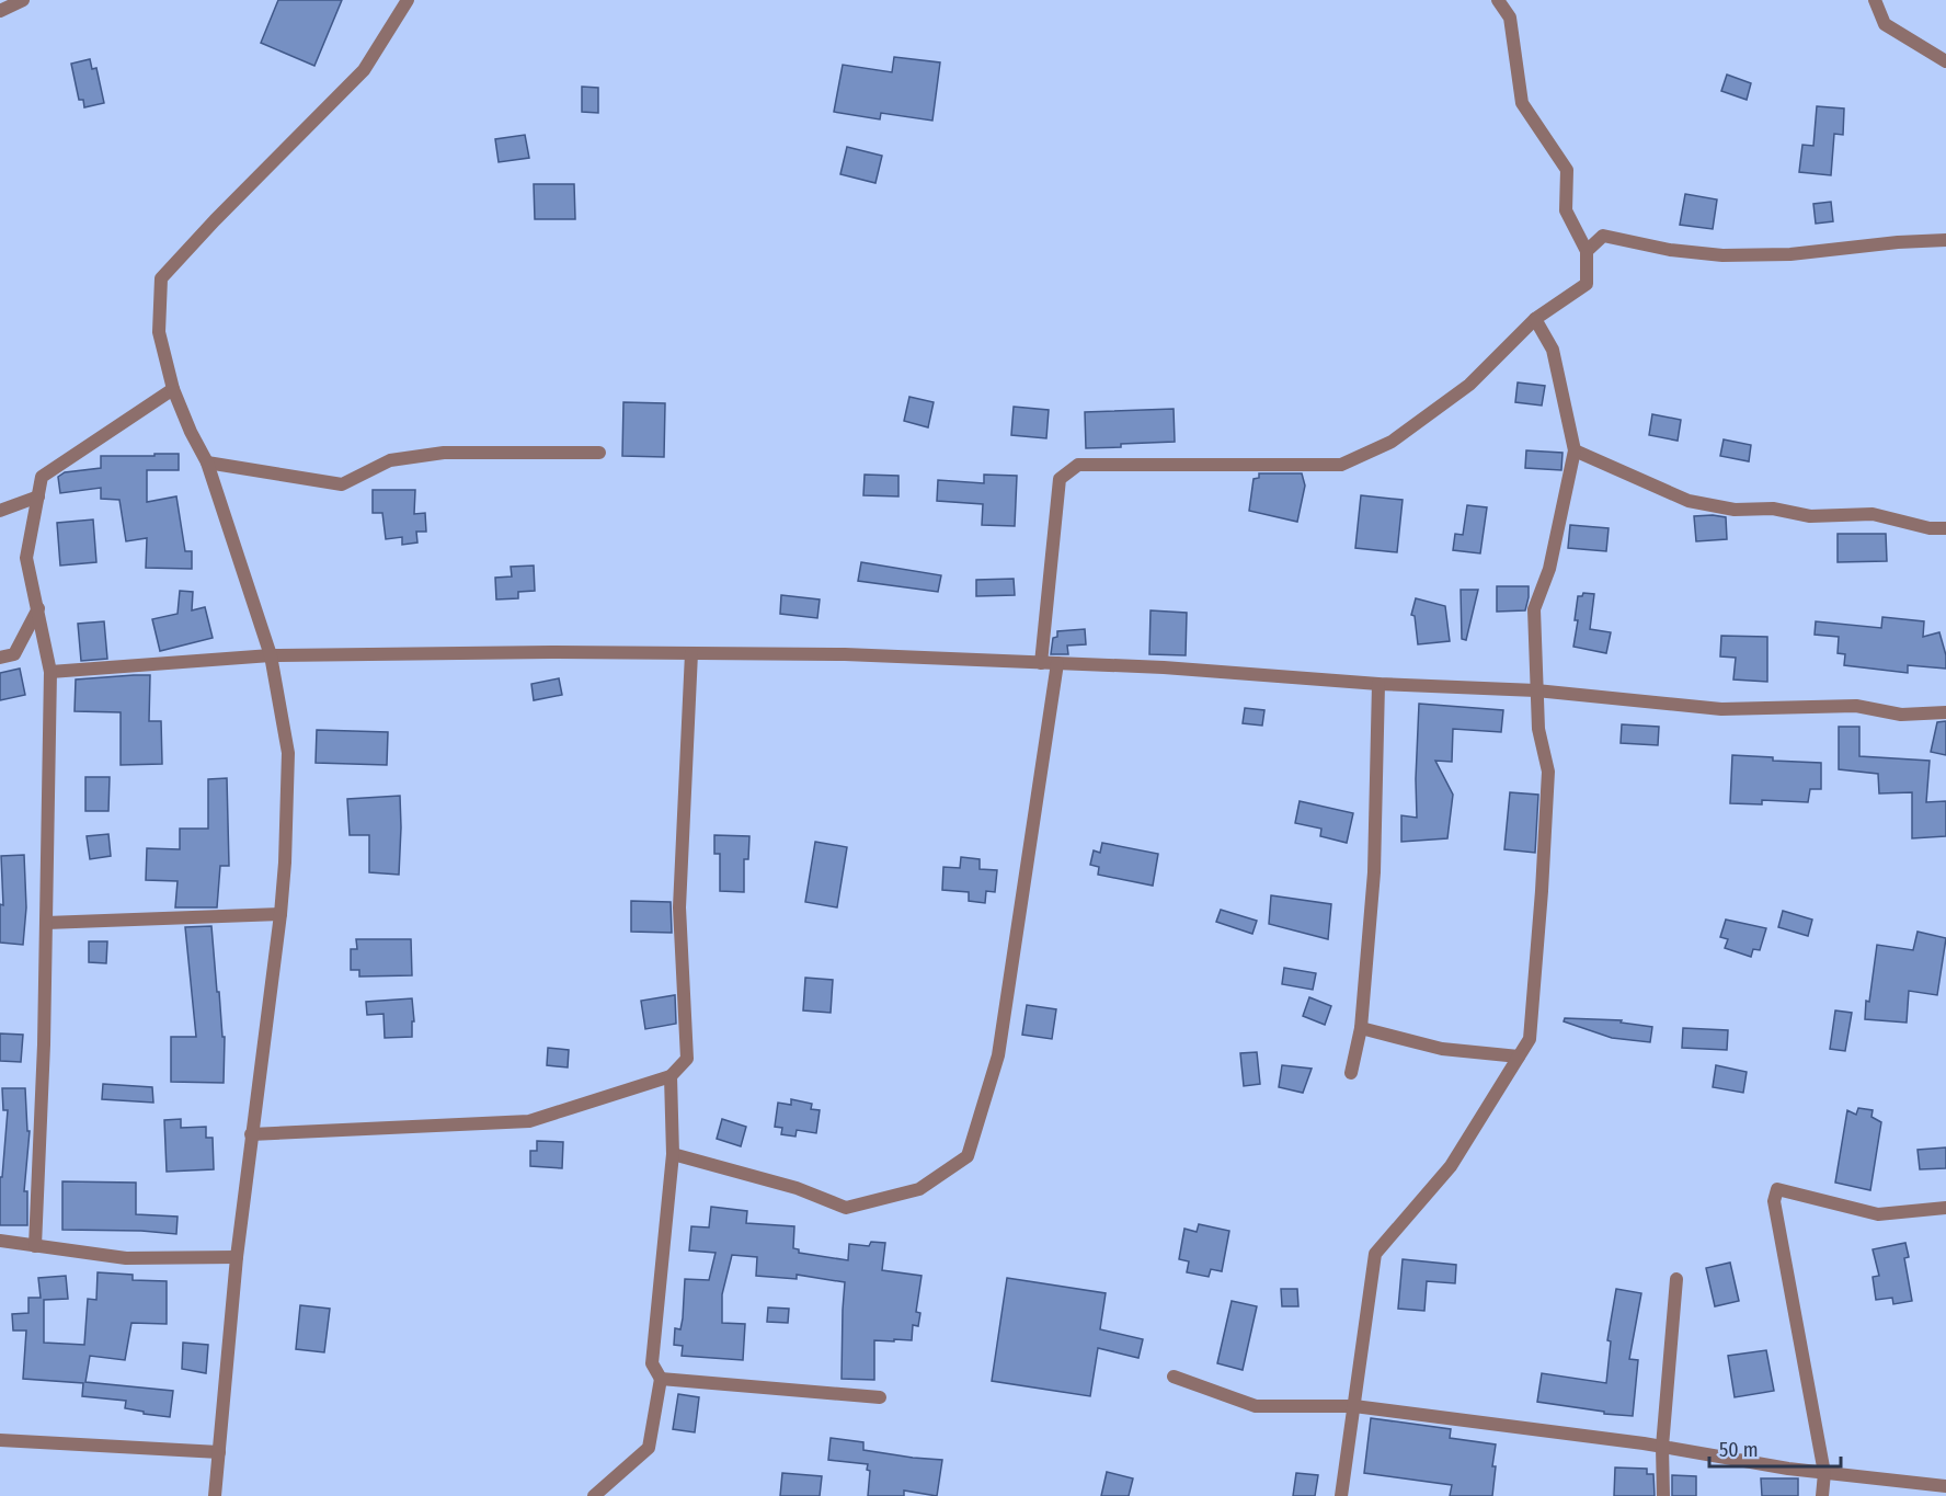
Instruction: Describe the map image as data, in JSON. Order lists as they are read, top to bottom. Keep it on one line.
{"scale_bar":"50 m"}
